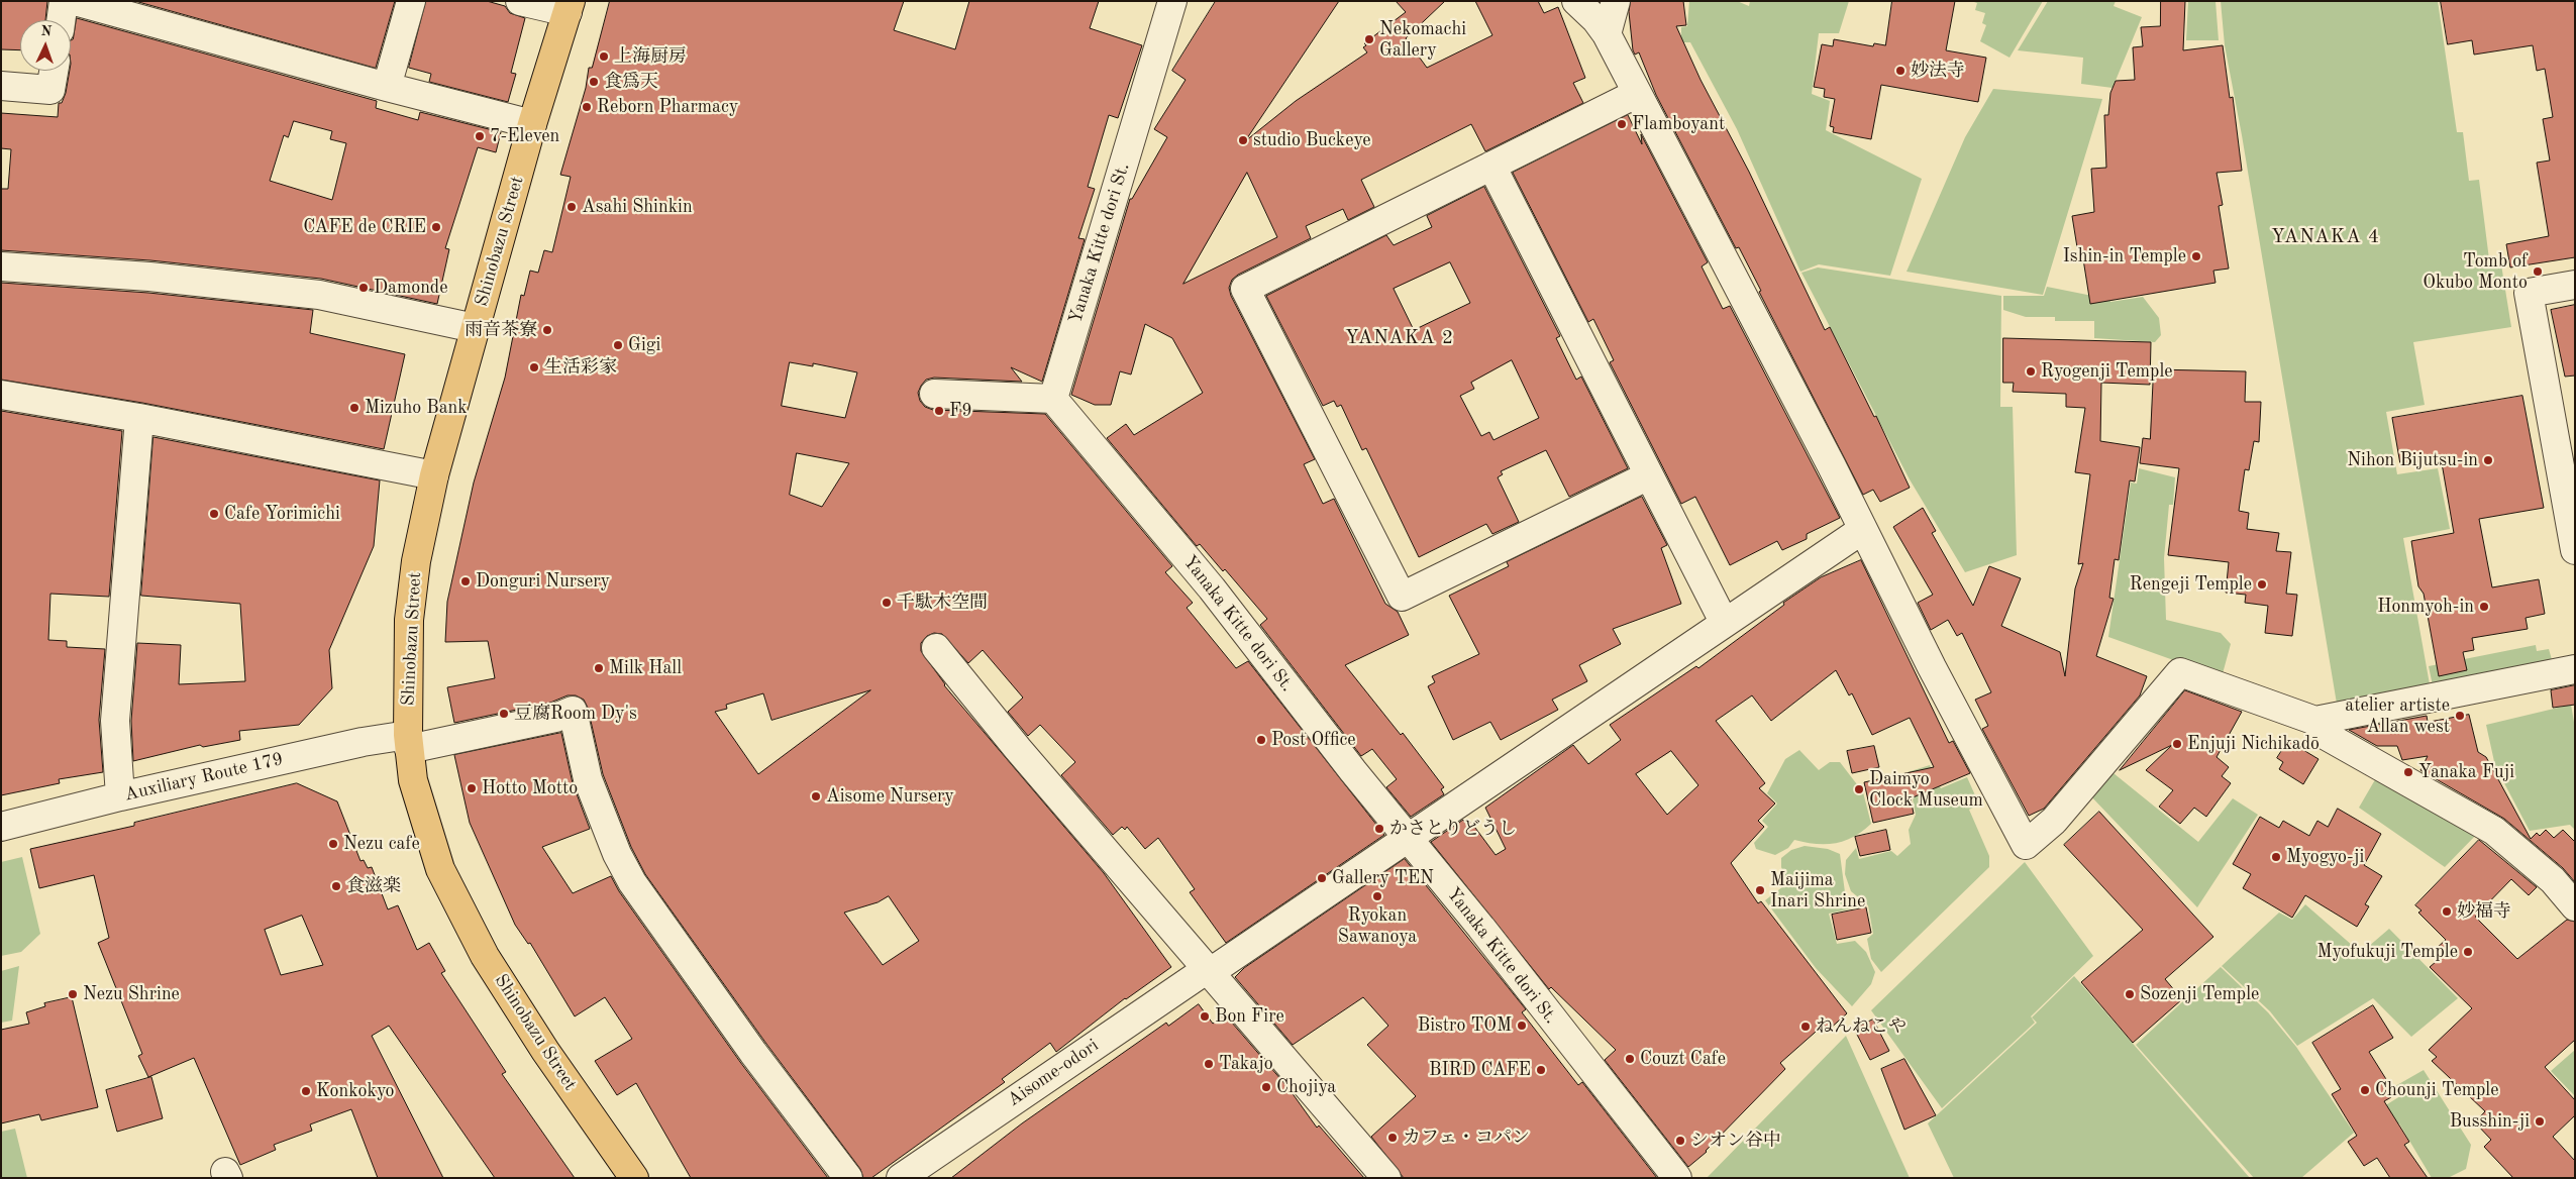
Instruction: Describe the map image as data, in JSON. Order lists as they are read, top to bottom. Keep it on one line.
{"streets":{"main road":["Shinobazu Street"],"street":["Yanaka Kitte dori St.","Auxiliary Route 179","Aisome-odori"]},"crossings":[["Shinobazu Street","Auxiliary Route 179"],["Yanaka Kitte dori St.","Aisome-odori"]],"districts":["YANAKA 4","YANAKA 2"],"places":["Nekomachi Gallery","上海厨房","妙法寺","食爲天","Reborn Pharmacy","Flamboyant","7-Eleven","studio Buckeye","Asahi Shinkin","CAFE de CRIE","Ishin-in Temple","Tomb of Okubo Monto","Damonde","雨音茶寮","Gigi","生活彩家","Ryogenji Temple","Mizuho Bank","F9","Nihon Bijutsu-in","Cafe Yorimichi","Donguri Nursery","Rengeji Temple","千駄木空間","Honmyoh-in","Milk Hall","豆腐Room Dy's","atelier artiste Allan west","Post Office","Enjuji Nichikadō","Yanaka Fuji","Hotto Motto","Daimyo Clock Museum","Aisome Nursery","かさとりどうし","Nezu cafe","Myogyo-ji","Gallery TEN","食滋楽","Maijima Inari Shrine","Ryokan Sawanoya","妙福寺","Myofukuji Temple","Nezu Shrine","Sozenji Temple","Bon Fire","Bistro TOM","ねんねこや","Couzt Cafe","Takajo","BIRD CAFE","Chojiya","Chounji Temple","Konkokyo","Busshin-ji","カフェ・コパン","シオン谷中"],"north":"top"}
